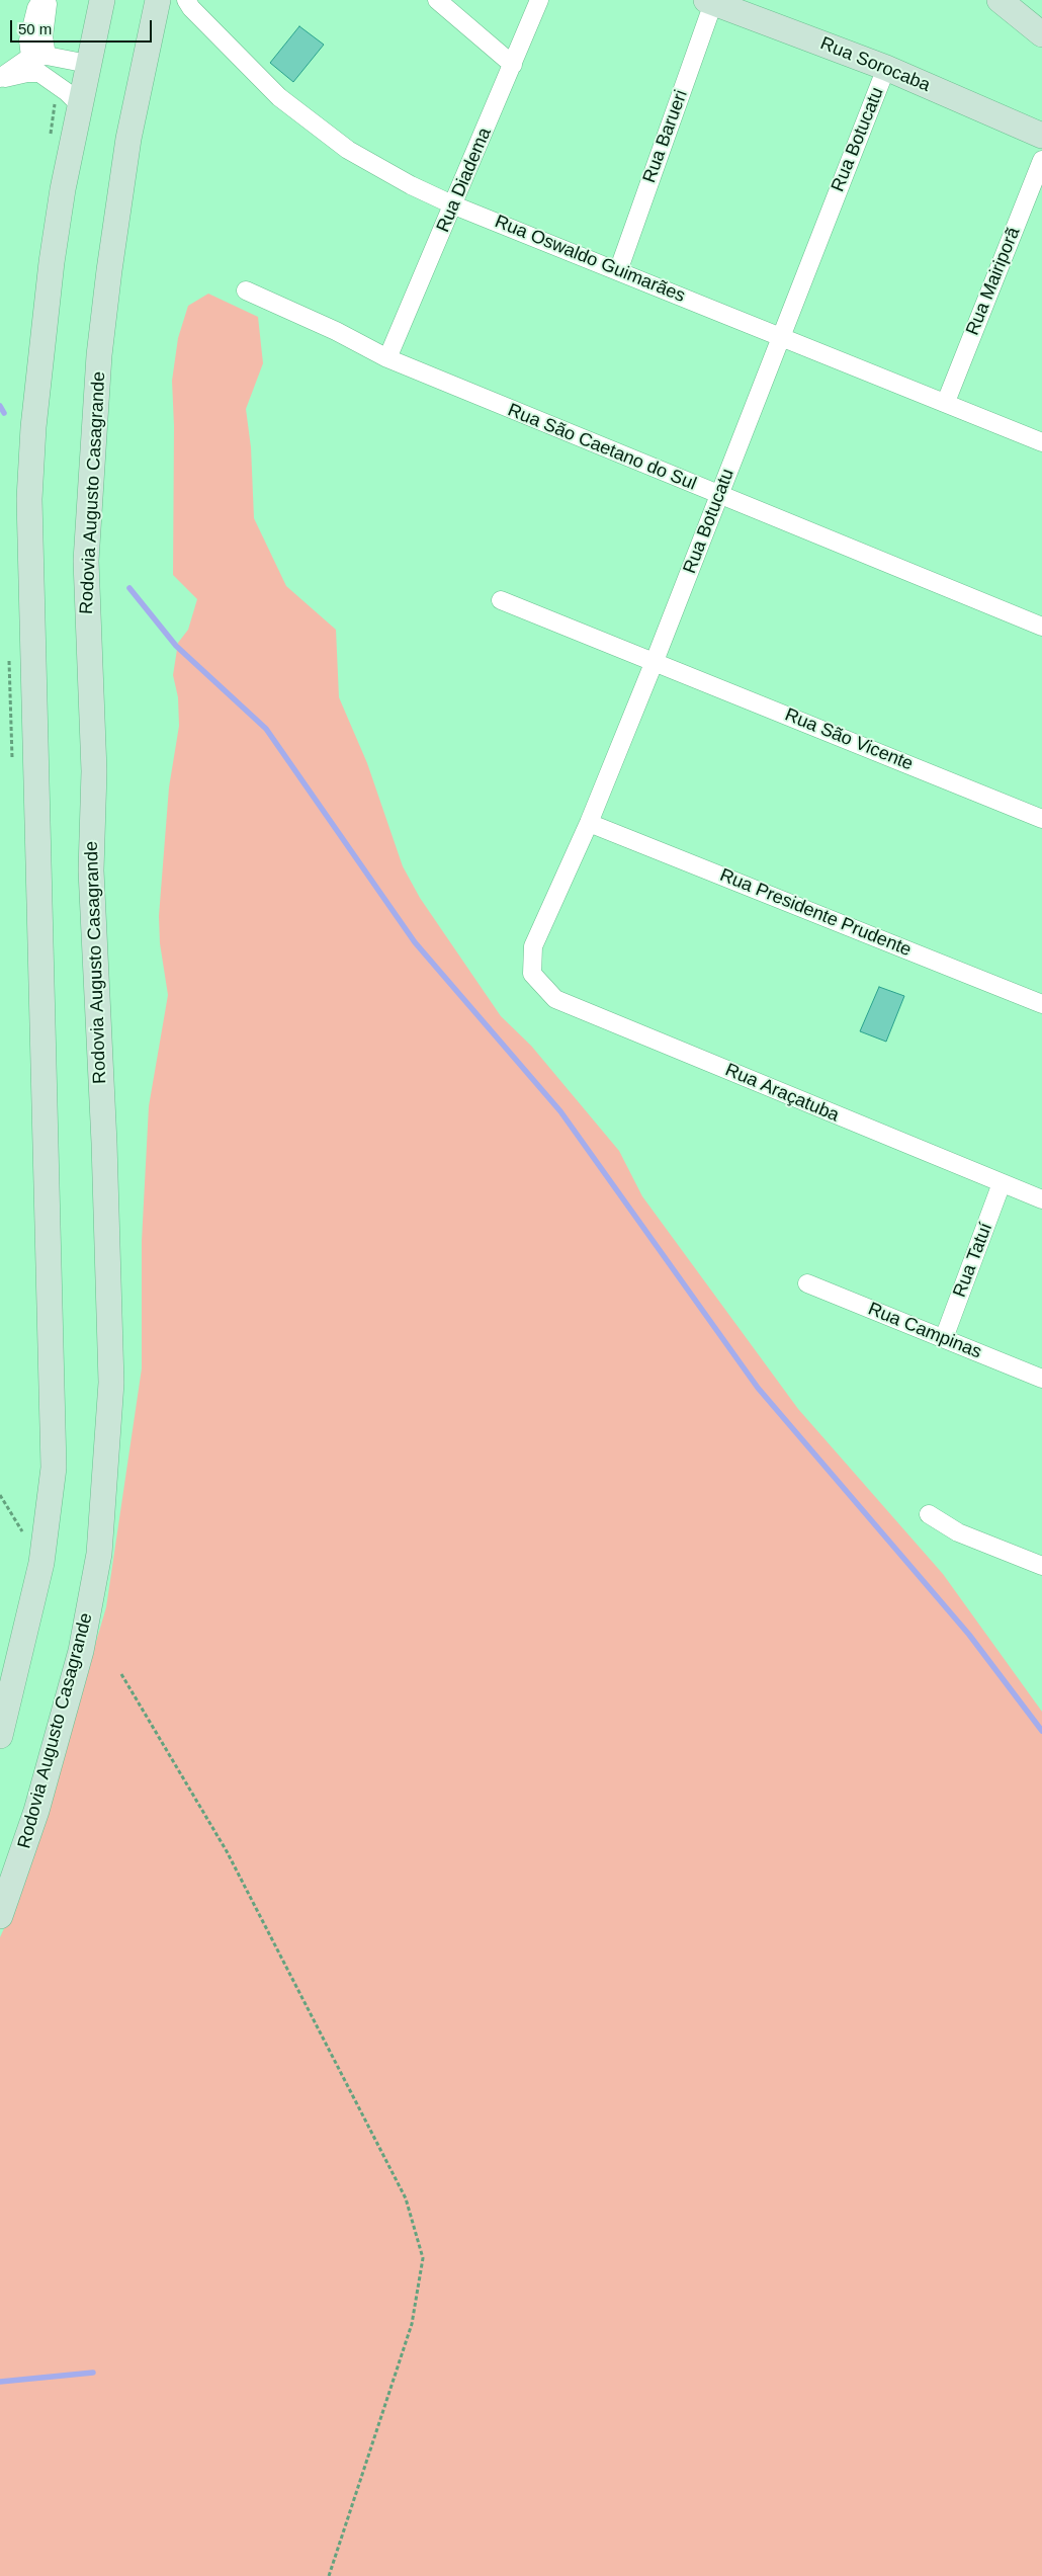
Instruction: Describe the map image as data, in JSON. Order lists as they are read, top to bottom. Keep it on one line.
{"streets":{"main road":["Rua Sorocaba","Rodovia Augusto Casagrande"],"street":["Rua Barueri","Rua Botucatu","Rua Diadema","Rua Oswaldo Guimarães","Rua Mairiporã","Rua São Caetano do Sul","Rua São Vicente","Rua Presidente Prudente","Rua Araçatuba","Rua Tatuí","Rua Campinas"]},"crossings":[["Rua Sorocaba","Rua Barueri"],["Rua Sorocaba","Rua Botucatu"],["Rua Barueri","Rua Oswaldo Guimarães"],["Rua Botucatu","Rua Oswaldo Guimarães"],["Rua Botucatu","Rua São Caetano do Sul"],["Rua Botucatu","Rua São Vicente"],["Rua Botucatu","Rua Presidente Prudente"],["Rua Botucatu","Rua Araçatuba"],["Rua Diadema","Rua Oswaldo Guimarães"],["Rua Diadema","Rua São Caetano do Sul"],["Rua Oswaldo Guimarães","Rua Mairiporã"],["Rua Araçatuba","Rua Tatuí"],["Rua Tatuí","Rua Campinas"]],"scale_bar":"50 m"}
